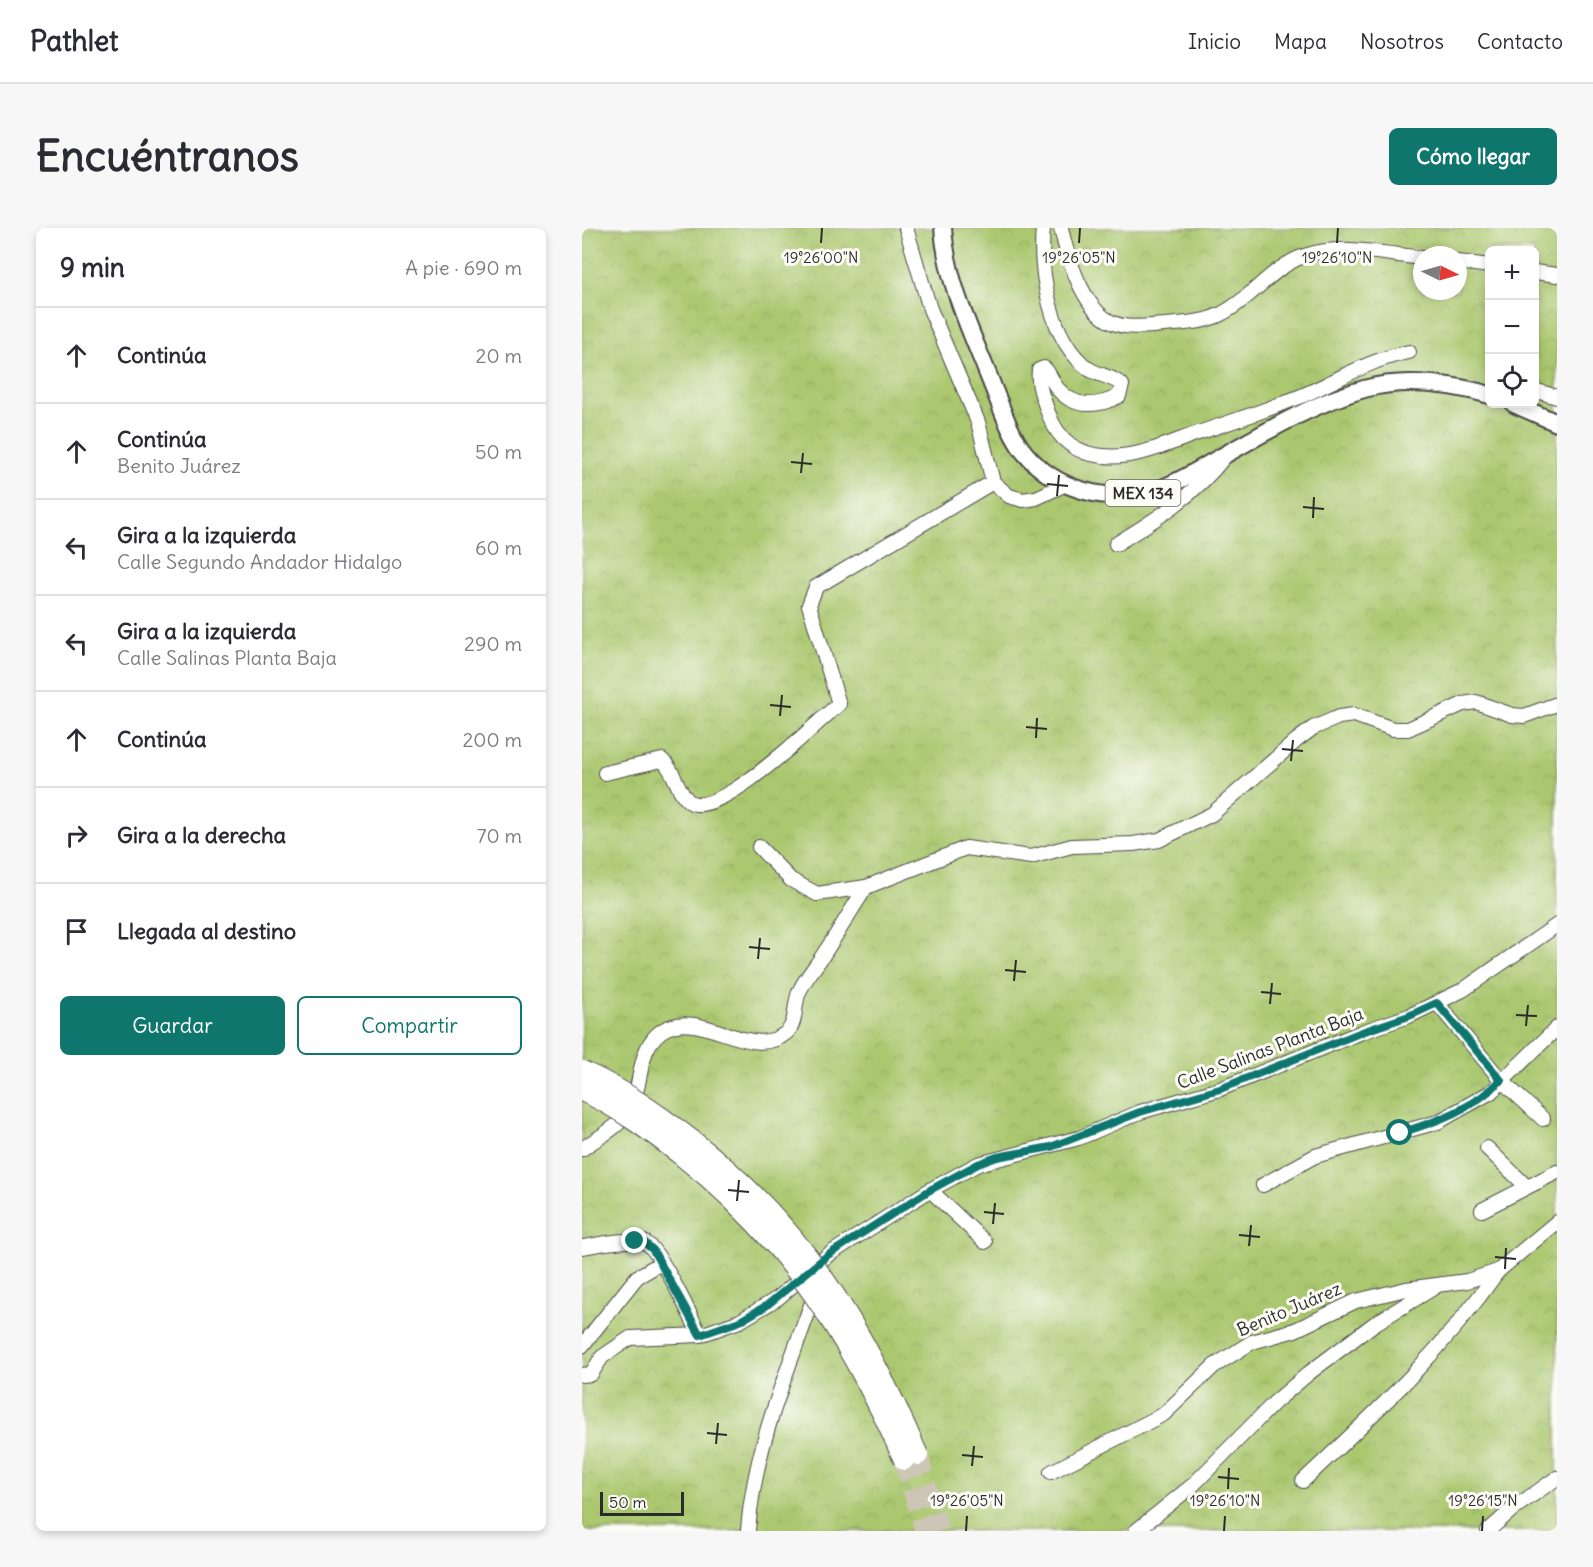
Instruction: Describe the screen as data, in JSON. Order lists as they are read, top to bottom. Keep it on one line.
{"streets":{"main road":["MEX 134"],"street":["Calle Salinas Planta Baja","Benito Juárez"]},"scale_bar":"50 m","north":"right","page":{"header":"Pathlet","nav":["Inicio","Mapa","Nosotros","Contacto"],"buttons":["Cómo llegar",["Guardar","Compartir"]],"title":"Encuéntranos","heading":["9 min","A pie · 690 m"],"map_buttons":["+","−"],"list":[["Continúa","20 m"],["Continúa","Benito Juárez","50 m"],["Gira a la izquierda","Calle Segundo Andador Hidalgo","60 m"],["Gira a la izquierda","Calle Salinas Planta Baja","290 m"],["Continúa","200 m"],["Gira a la derecha","70 m"],"Llegada al destino"],"scale":"50 m"},"coordinates":["19°26'00\"N","19°26'05\"N","19°26'10\"N","19°26'15\"N"]}
